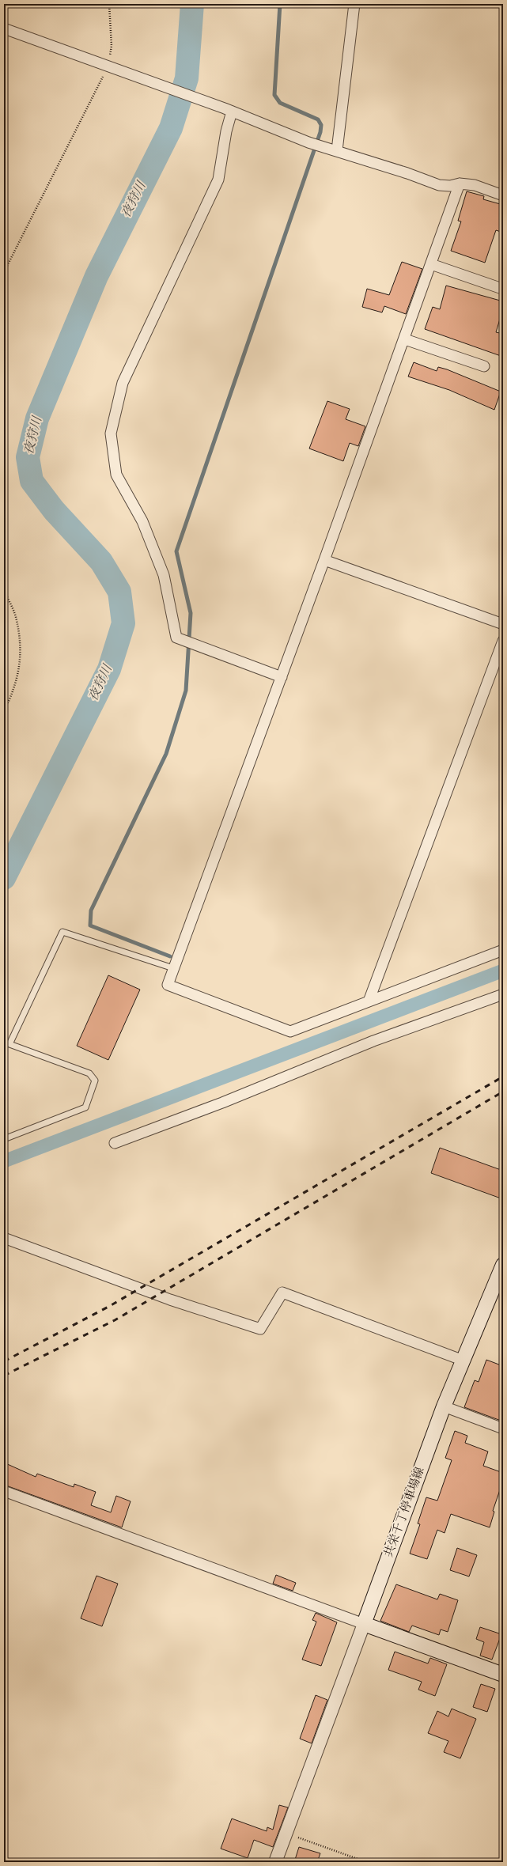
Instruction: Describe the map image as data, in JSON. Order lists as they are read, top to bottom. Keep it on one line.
{"streets":{"main road":["共栄千丁停車場線"]},"water":["夜狩川"]}
